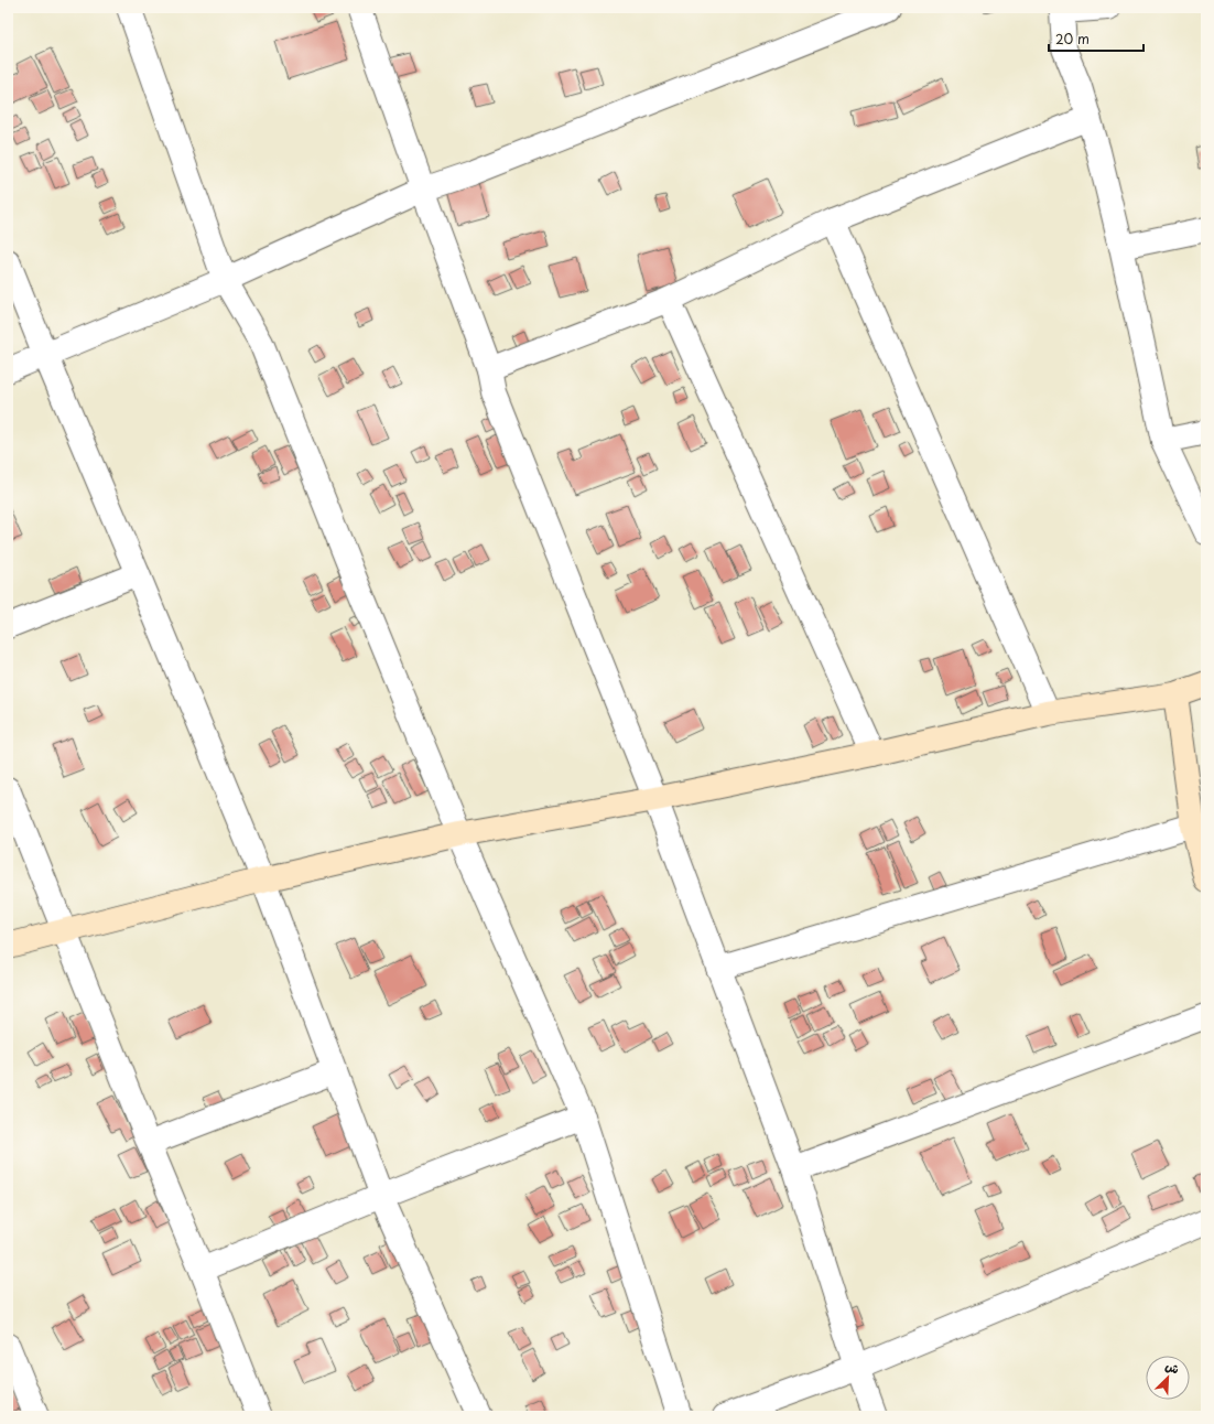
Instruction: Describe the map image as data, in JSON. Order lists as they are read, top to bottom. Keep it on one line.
{"scale_bar":"20 m","north":"top right"}
